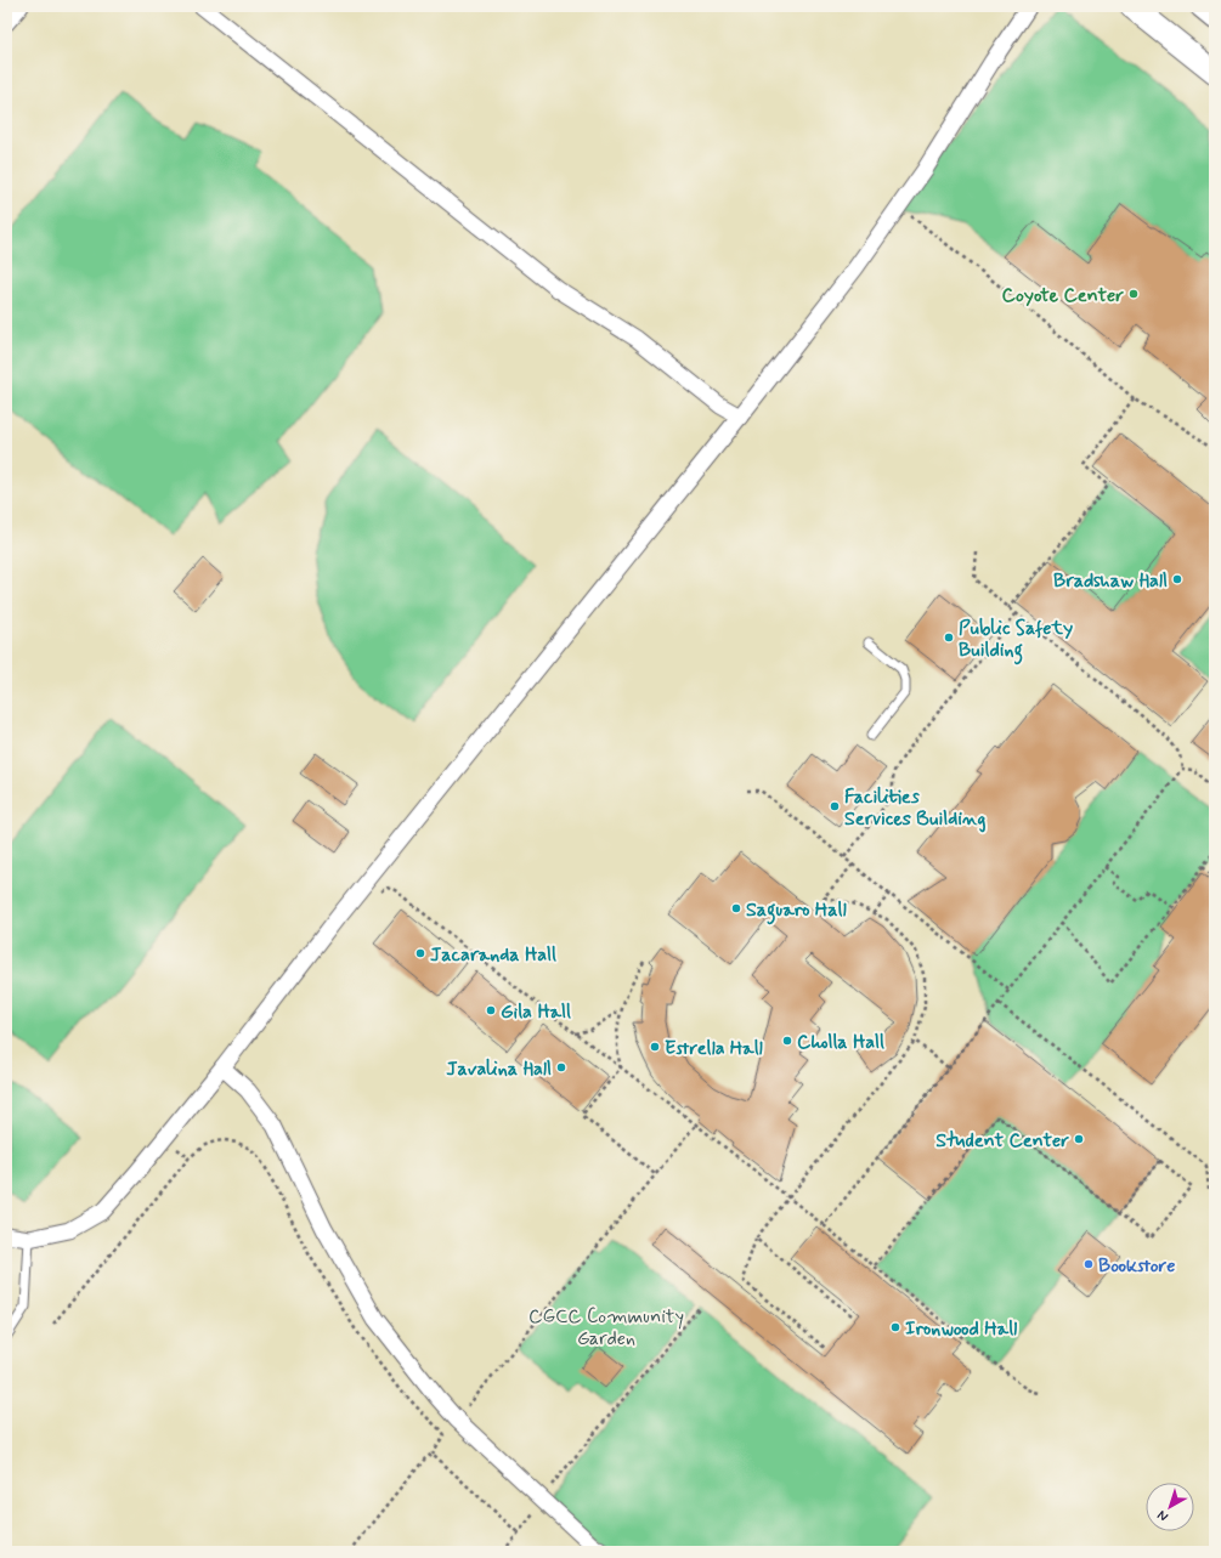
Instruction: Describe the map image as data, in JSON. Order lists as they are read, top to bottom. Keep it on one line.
{"parks":["CGCC Community Garden"],"places":["Coyote Center","Bradshaw Hall","Public Safety Building","Facilities Services Building","Saguaro Hall","Jacaranda Hall","Gila Hall","Cholla Hall","Estrella Hall","Javalina Hall","Student Center","Bookstore","Ironwood Hall"],"north":"bottom left"}
